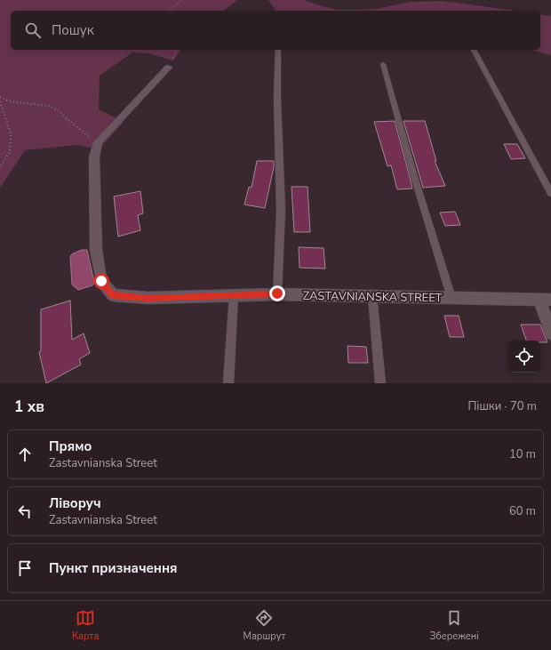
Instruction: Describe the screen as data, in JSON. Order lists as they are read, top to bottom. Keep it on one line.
{"streets":{"street":["ZASTAVNIANSKA STREET"]},"page":{"search":"Пошук","heading":["1 хв","Пішки · 70 m"],"list":[["Прямо","Zastavnianska Street","10 m"],["Ліворуч","Zastavnianska Street","60 m"],"Пункт призначення"],"nav":["Карта","Маршрут","Збережені"]}}
